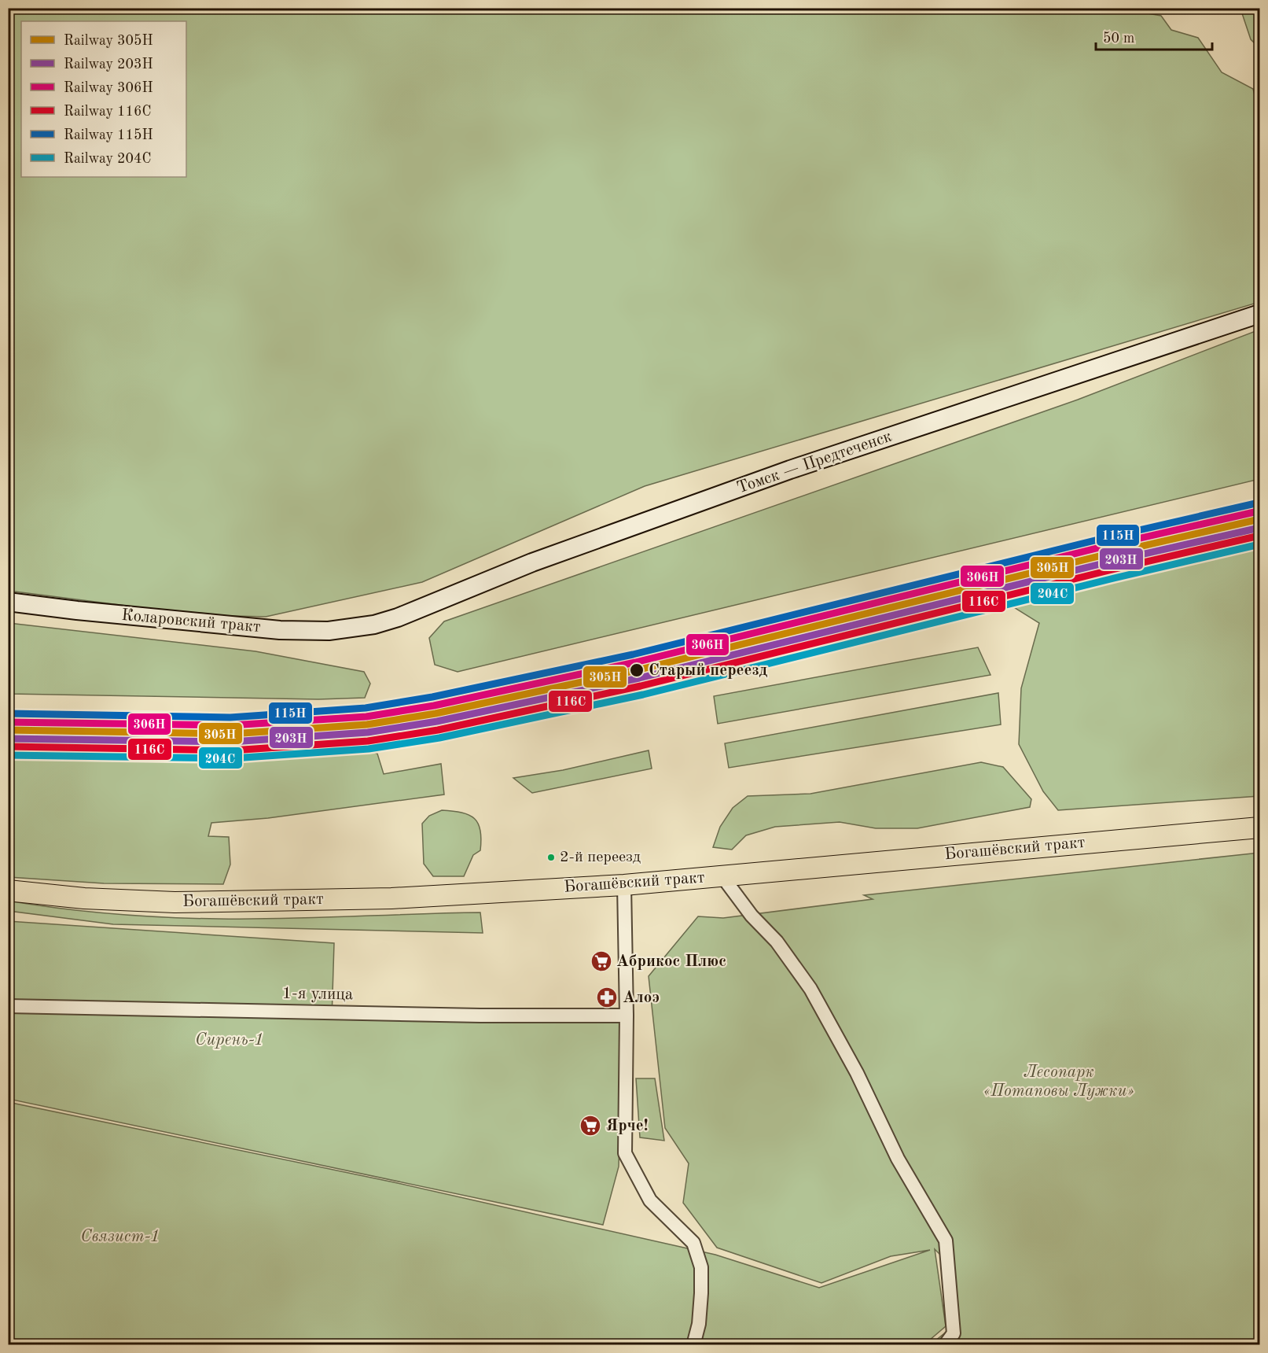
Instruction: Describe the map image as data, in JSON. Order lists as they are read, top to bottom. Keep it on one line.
{"streets":{"main road":["Томск — Предтеченск","Коларовский тракт","Богашёвский тракт"],"street":["1-я улица"]},"crossings":[["Томск — Предтеченск","Коларовский тракт"]],"parks":["Сирень-1","Лесопарк «Потаповы Лужки»","Связист-1"],"places":{"other":["Старый переезд","2-й переезд"],"supermarket":["Абрикос Плюс","Ярче!"],"pharmacy":["Алоэ"]},"lines":["rail line 115Н","rail line 306Н","rail line 305Н","rail line 203Н","rail line 116С","rail line 204С"],"legend":["Railway 305Н","Railway 203Н","Railway 306Н","Railway 116С","Railway 115Н","Railway 204С"],"scale_bar":"50 m"}
